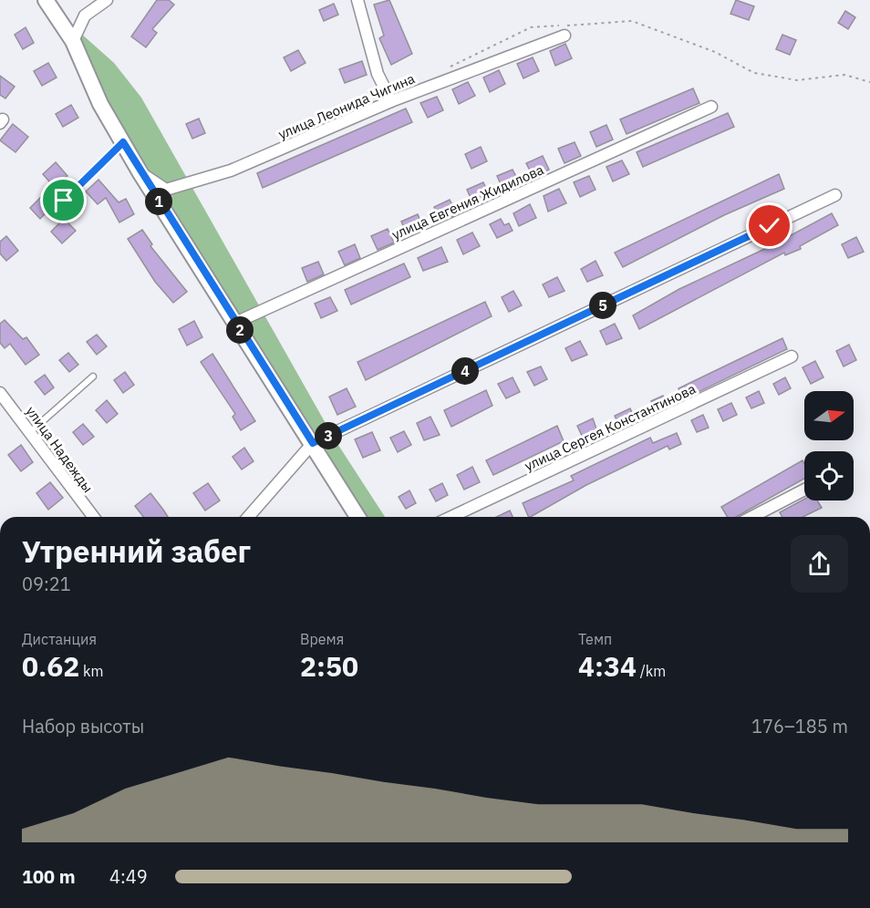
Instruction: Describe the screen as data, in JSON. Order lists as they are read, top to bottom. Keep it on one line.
{"streets":{"street":["улица Леонида Чигина","улица Евгения Жидилова","улица Сергея Константинова","улица Надежды"]},"north":"right","page":{"pins":["1","5","2","4","3"],"heading":["Утренний забег","09:21"],"stats":[["Дистанция","0.62 km"],["Время","2:50"],["Темп","4:34 /km"]],"chart":["Набор высоты","176–185 m"],"list":[{"name":"100 m","note":"4:49"}]}}
